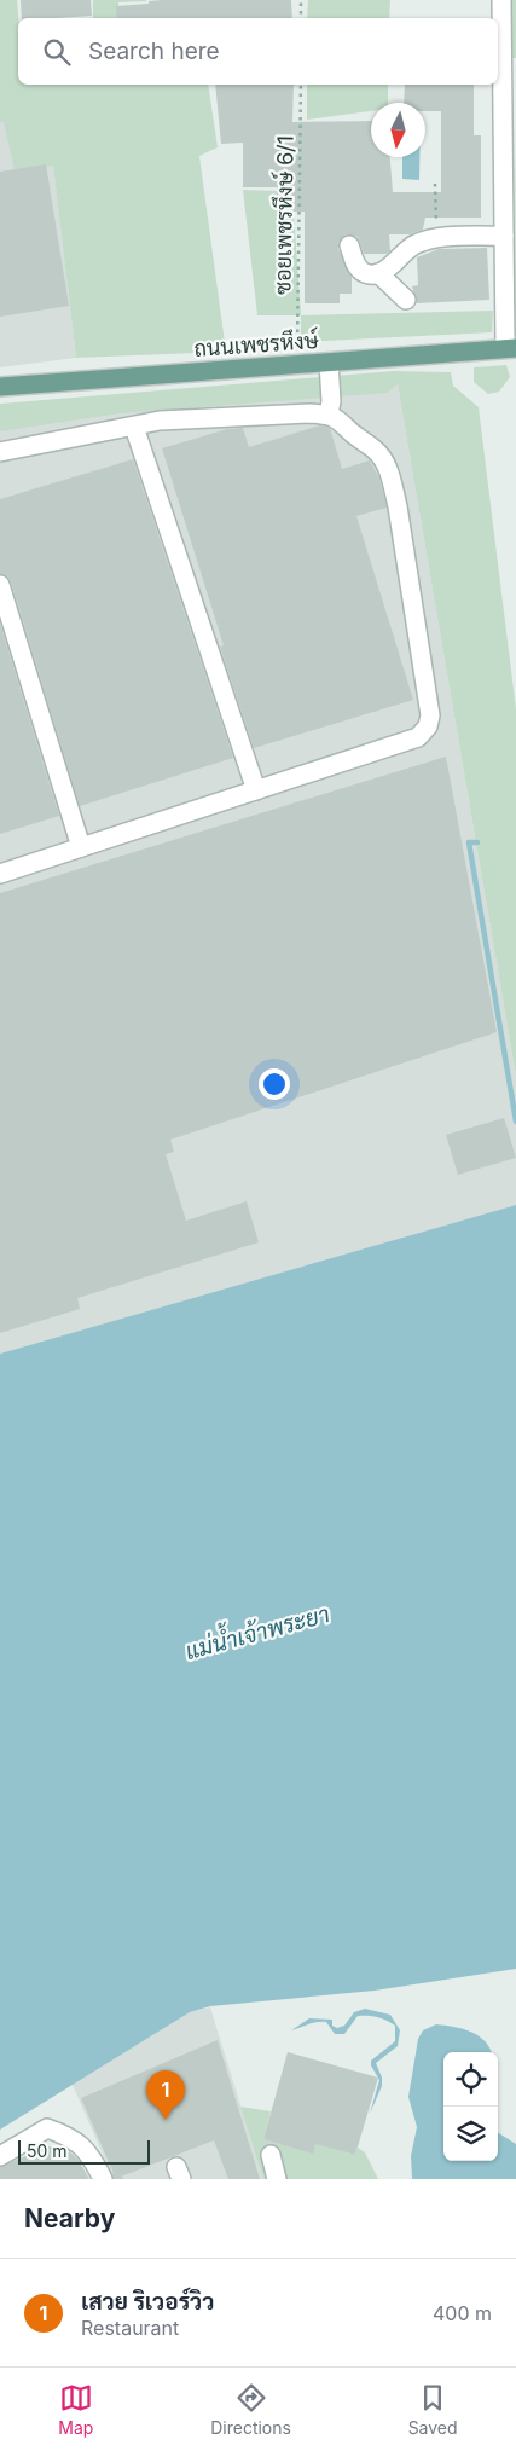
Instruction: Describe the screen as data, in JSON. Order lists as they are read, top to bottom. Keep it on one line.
{"streets":{"main road":["ถนนเพชรหึงษ์"],"path":["ซอยเพชรหึงษ์ 6/1"]},"water":["แม่น้ำเจ้าพระยา"],"scale_bar":"50 m","north":"bottom","page":{"search":"Search here","pins":"1","scale":"50 m","heading":"Nearby","list":[{"mark":"1","name":"เสวย ริเวอร์วิว","note":"Restaurant","value":"400 m"}],"nav":["Map","Directions","Saved"]}}
